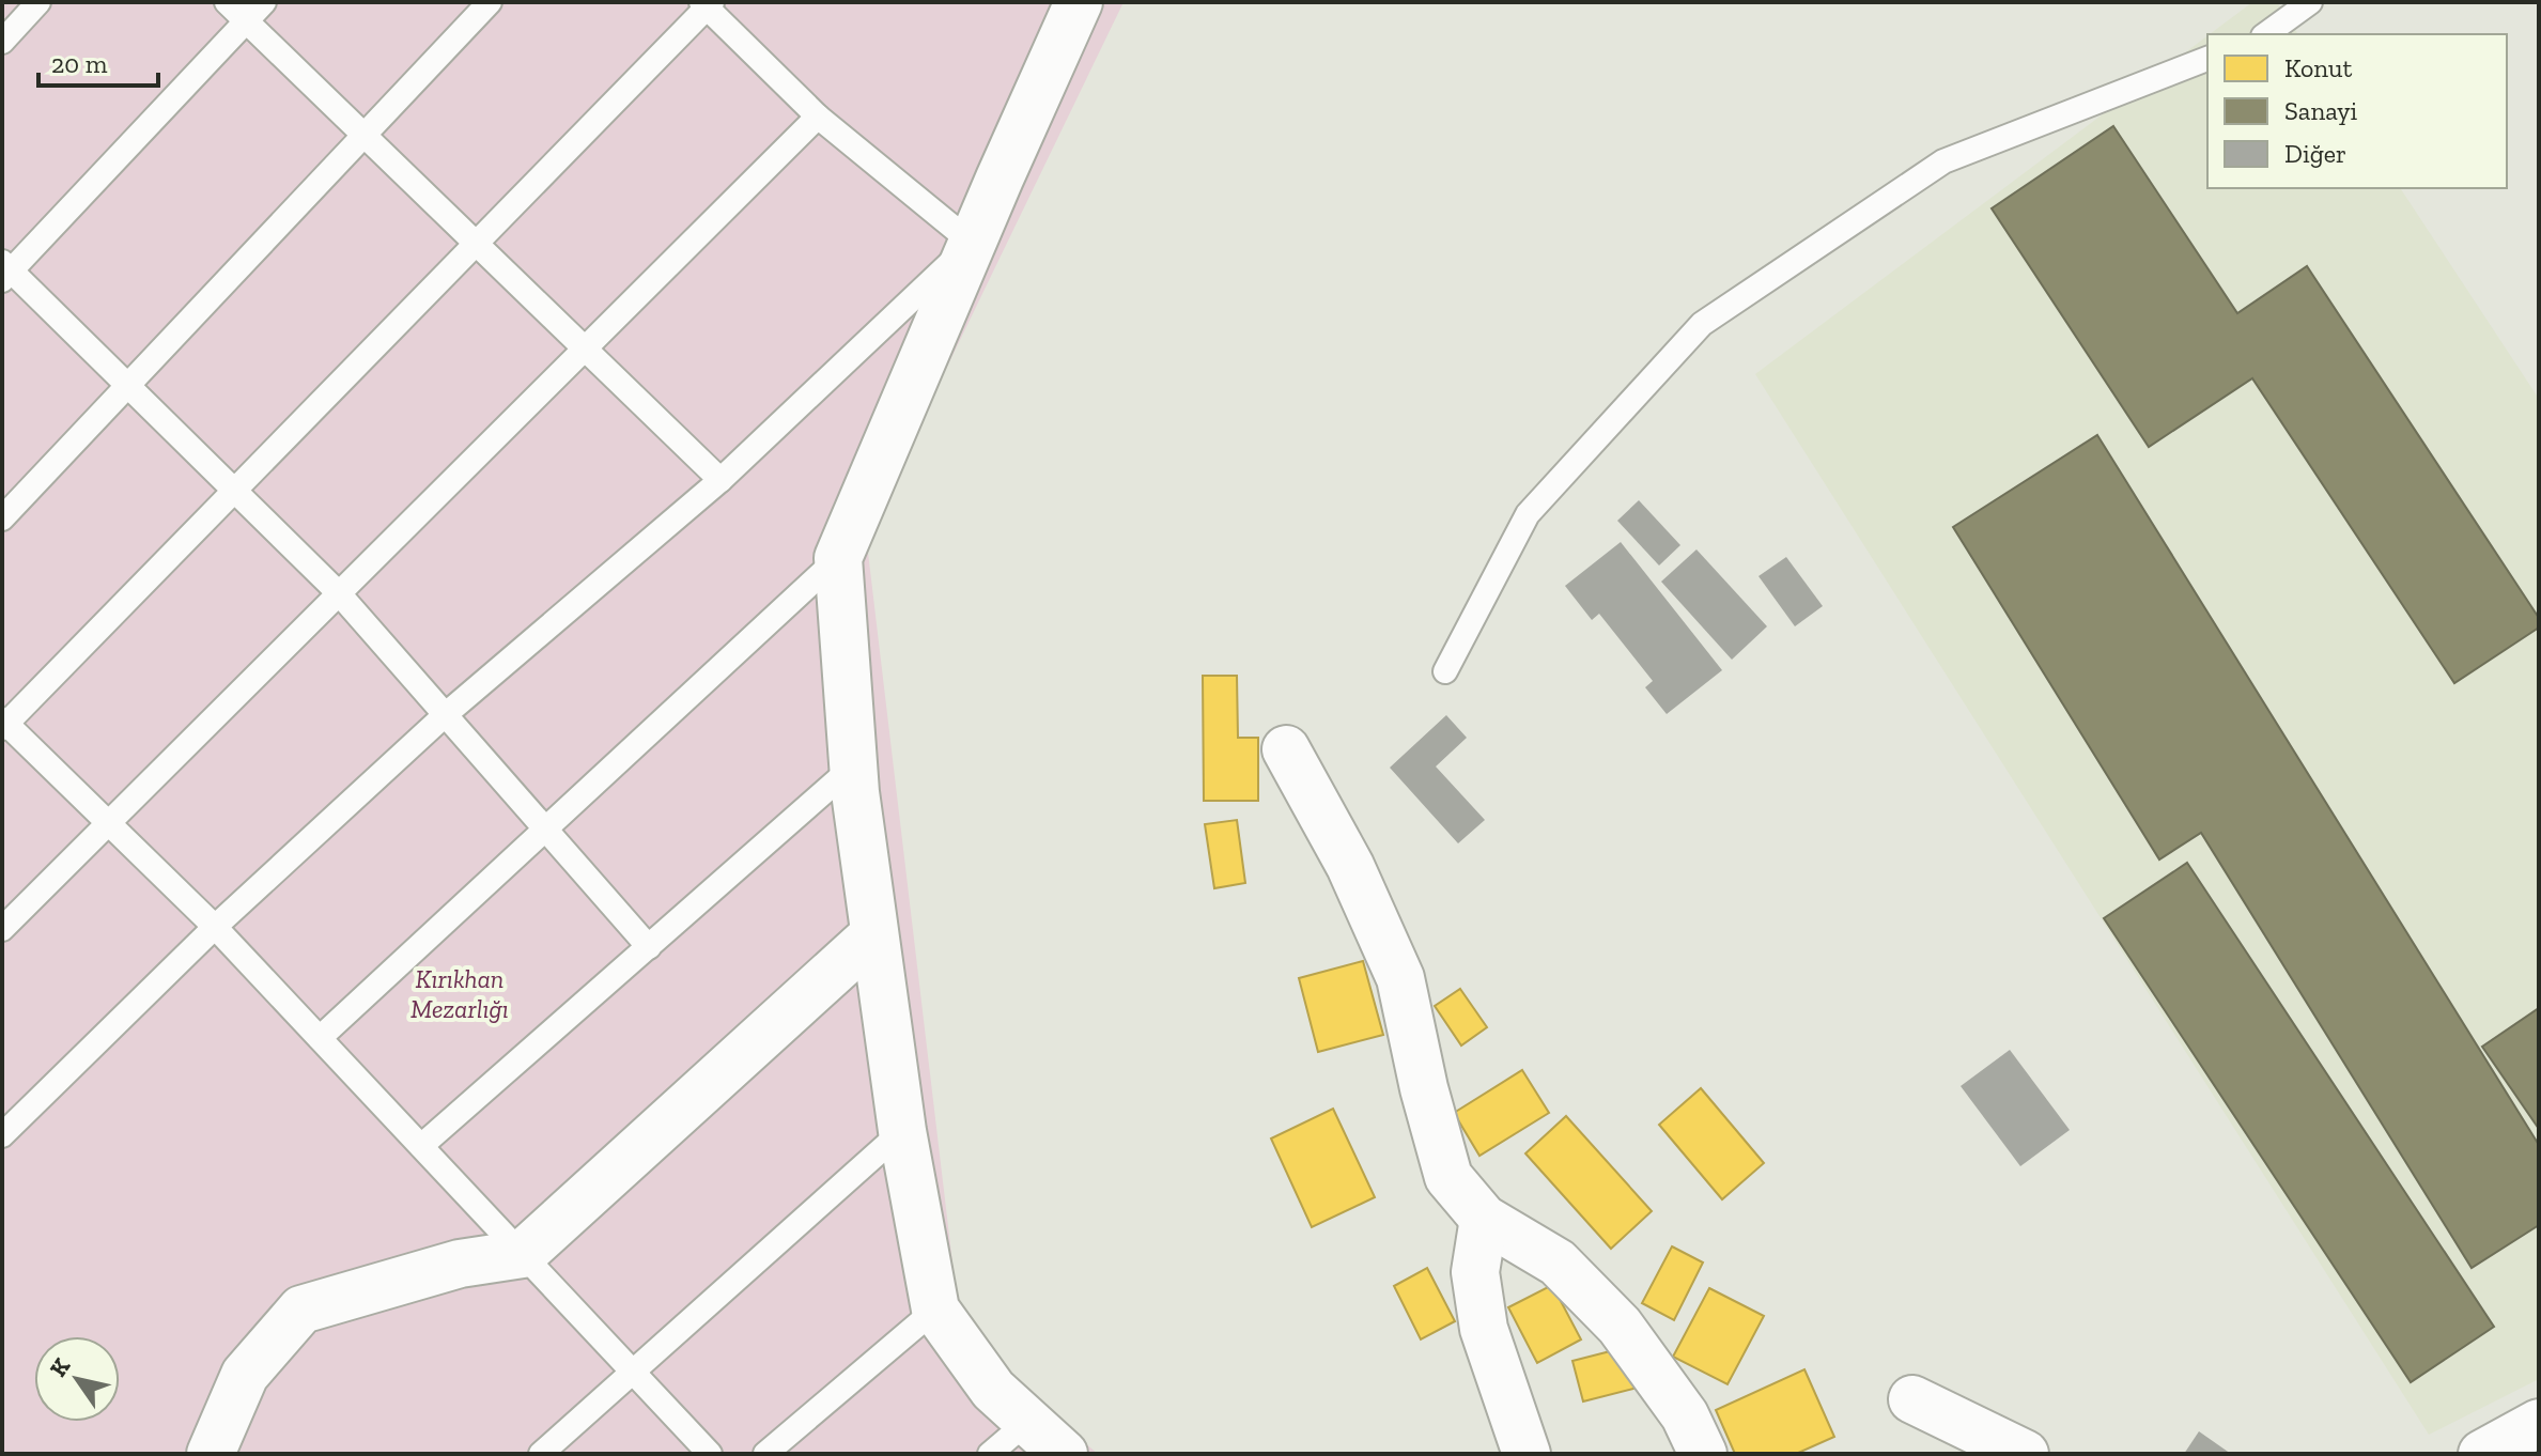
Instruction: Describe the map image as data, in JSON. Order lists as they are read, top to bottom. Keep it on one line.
{"parks":["Kırıkhan Mezarlığı"],"legend":["Konut","Sanayi","Diğer"],"scale_bar":"20 m","north":"top left"}
